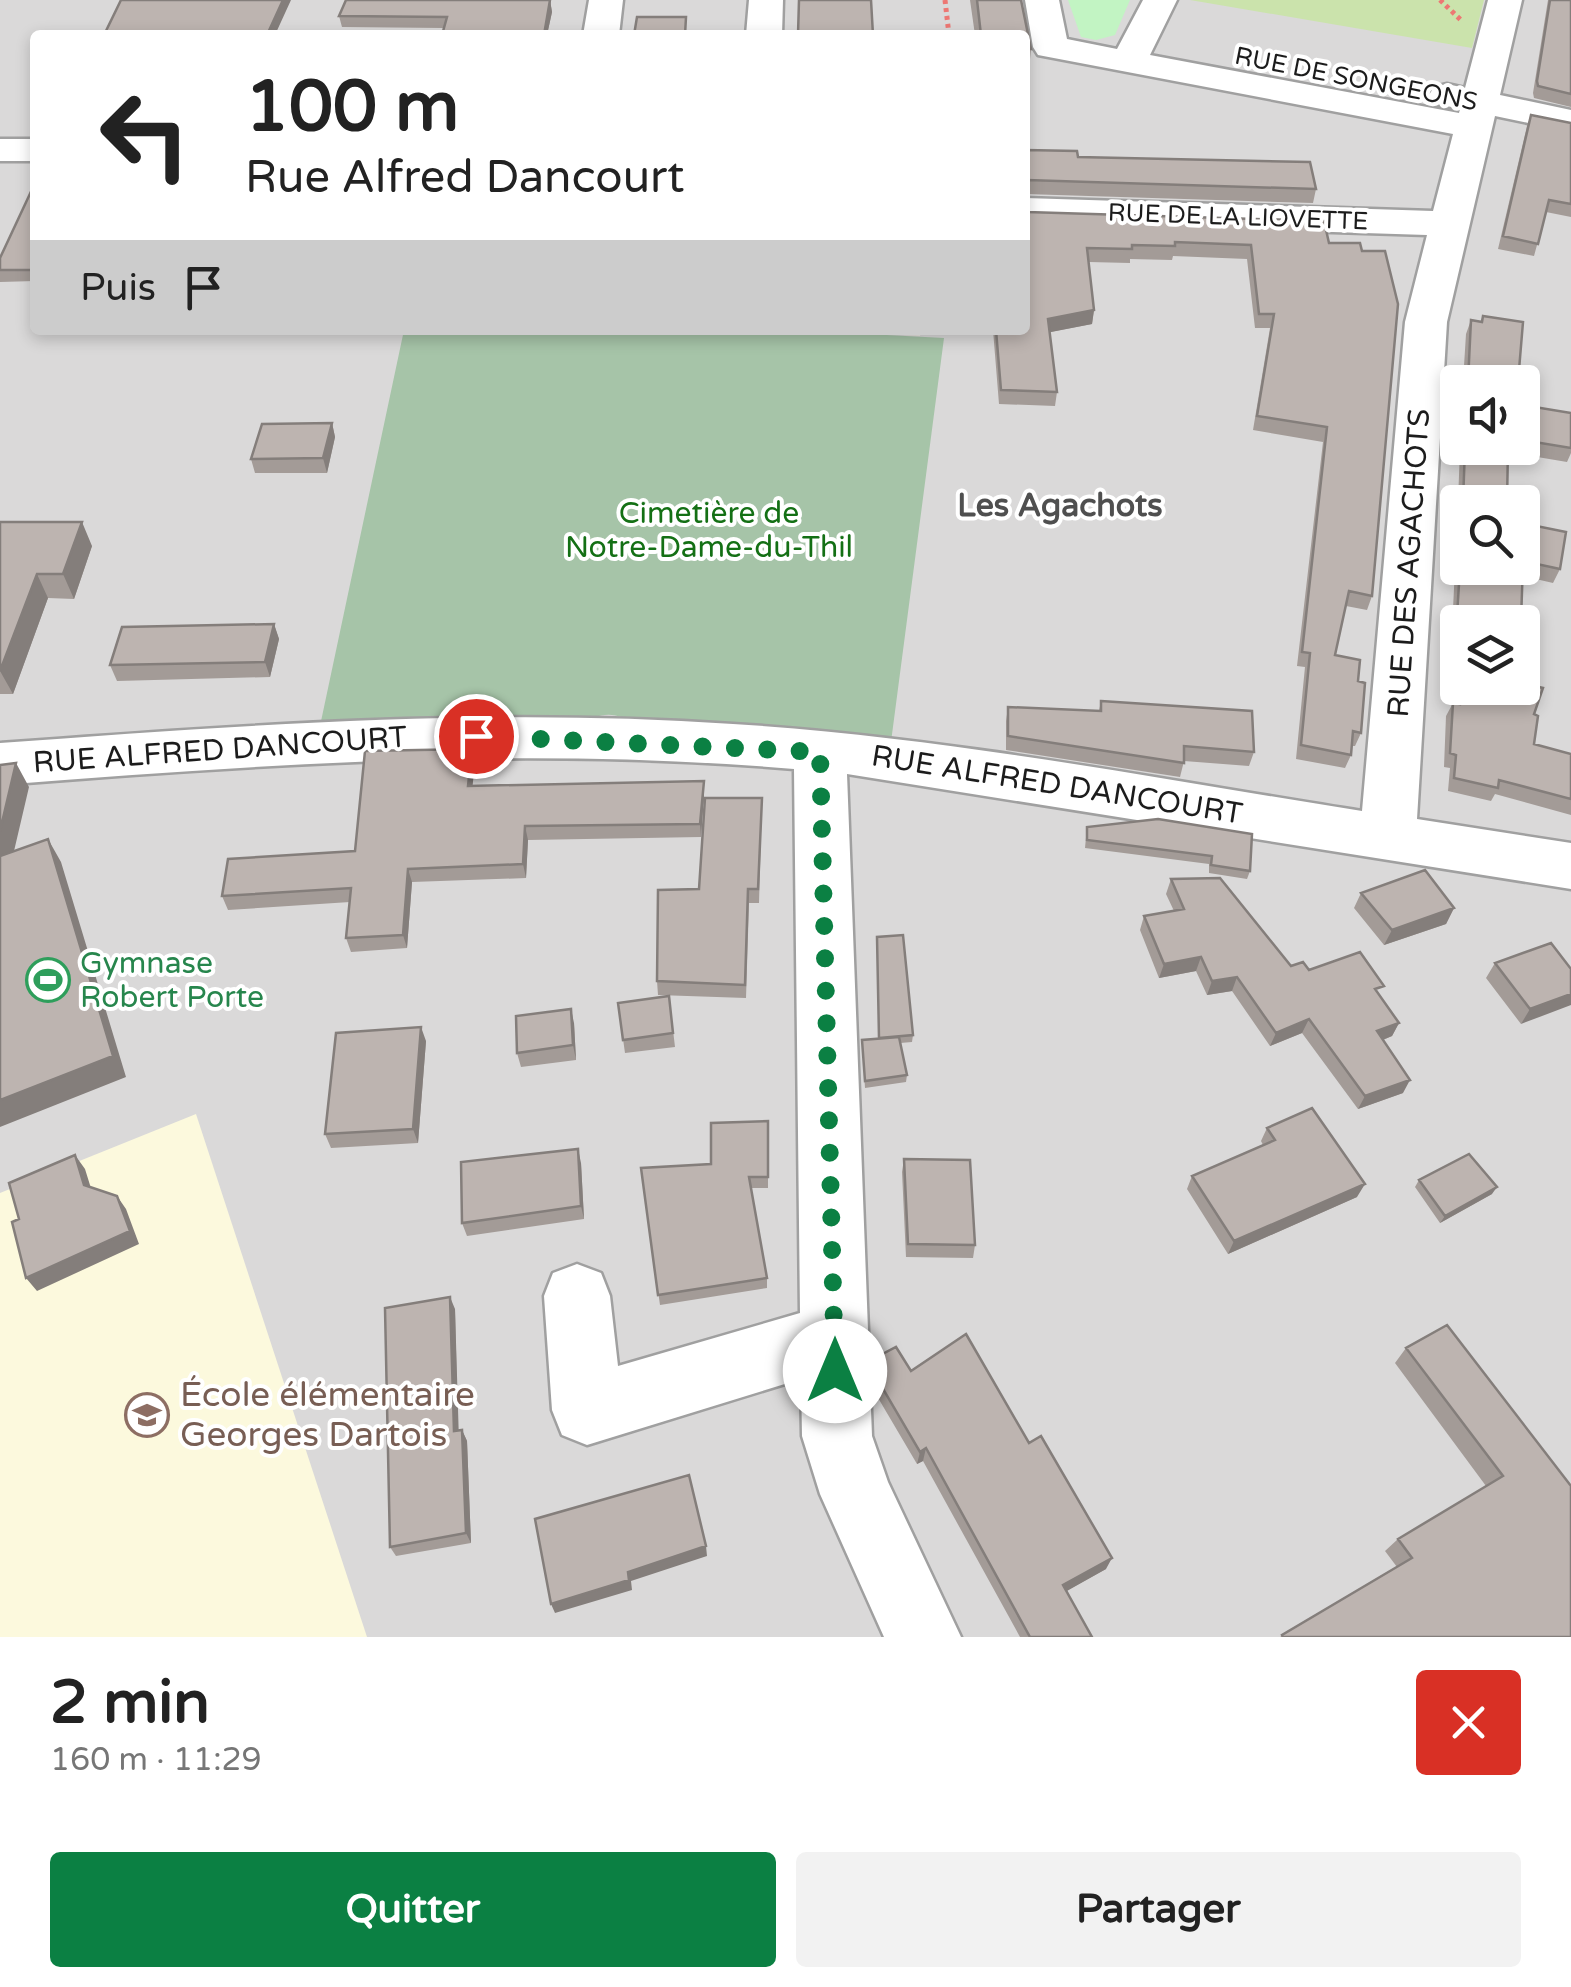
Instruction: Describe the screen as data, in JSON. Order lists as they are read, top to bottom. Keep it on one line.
{"streets":{"street":["RUE DE SONGEONS","RUE DE LA LIOVETTE","RUE DES AGACHOTS","RUE ALFRED DANCOURT"]},"crossings":[["RUE DE SONGEONS","RUE DES AGACHOTS"],["RUE DE LA LIOVETTE","RUE DES AGACHOTS"],["RUE DES AGACHOTS","RUE ALFRED DANCOURT"]],"districts":["Les Agachots"],"parks":["Cimetière de Notre-Dame-du-Thil"],"places":{"sports":["Gymnase Robert Porte"],"school or university":["École élémentaire Georges Dartois"]},"page":{"turn":["100 m","Rue Alfred Dancourt"],"then":"Puis","heading":["2 min","160 m · 11:29"],"buttons":["Quitter","Partager"]}}
